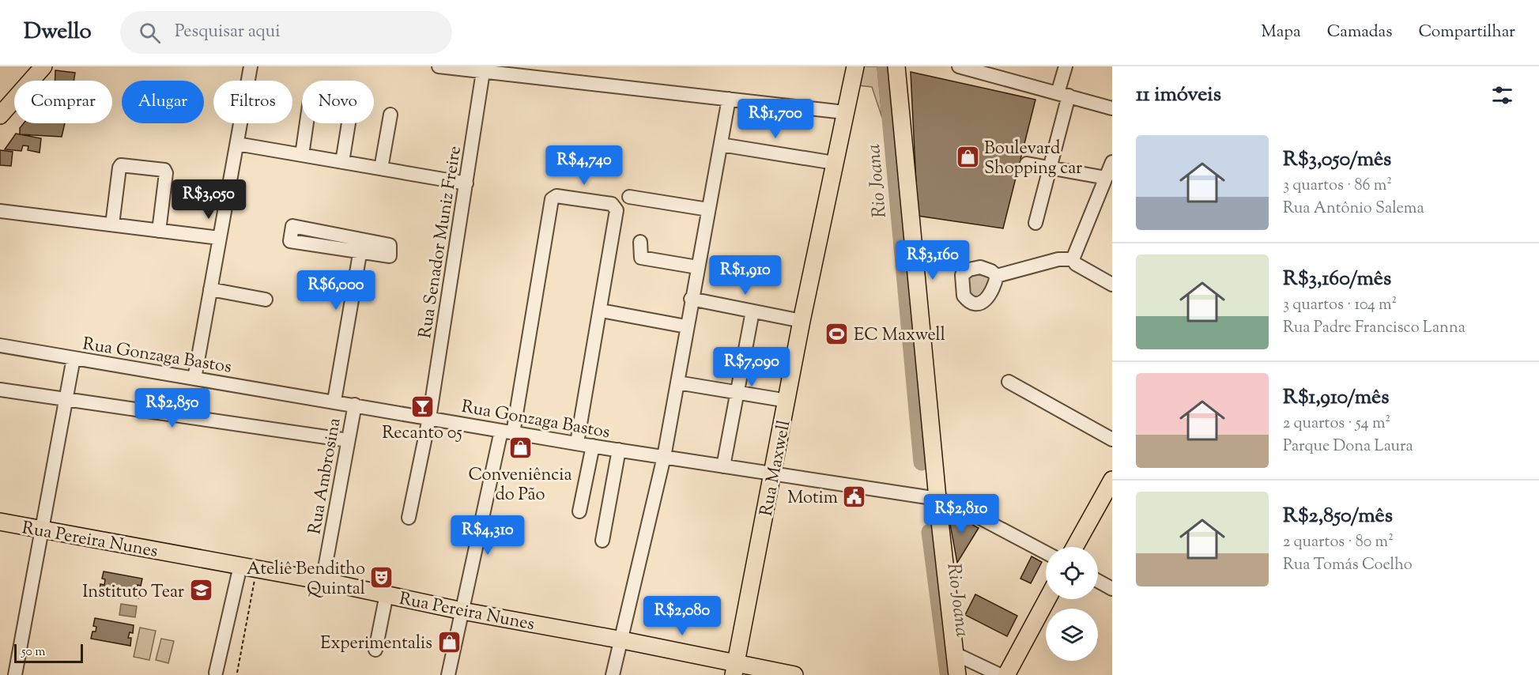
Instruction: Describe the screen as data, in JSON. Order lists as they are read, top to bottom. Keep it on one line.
{"streets":{"main road":["Rua Maxwell","Rua Pereira Nunes"],"street":["Rua Senador Muniz Freire","Rua Gonzaga Bastos","Rua Ambrosina"]},"crossings":[["Rua Senador Muniz Freire","Rua Gonzaga Bastos"],["Rua Gonzaga Bastos","Rua Maxwell"],["Rua Gonzaga Bastos","Rua Ambrosina"],["Rua Maxwell","Rua Pereira Nunes"],["Rua Ambrosina","Rua Pereira Nunes"]],"water":["Rio Joana"],"places":{"shop":["Boulevard Shopping car","Conveniência do Pão","Experimentalis"],"sports":["EC Maxwell"],"bar":["Recanto 05"],"public building":["Motim"],"theatre":["Ateliê Benditho Quintal"],"school or university":["Instituto Tear"]},"scale_bar":"50 m","page":{"header":"Dwello","search":"Pesquisar aqui","nav":["Mapa","Camadas","Compartilhar"],"heading":"11 imóveis","chip":["Comprar","Alugar","Filtros","Novo"],"price":["R$1,700","R$4,740","R$3,050","R$3,160","R$1,910","R$6,000","R$7,090","R$2,850","R$2,810","R$4,310","R$2,080"],"list":[{"name":"R$3,050/mês","note":"3 quartos · 86 m² · Rua Antônio Salema"},{"name":"R$3,160/mês","note":"3 quartos · 104 m² · Rua Padre Francisco Lanna"},{"name":"R$1,910/mês","note":"2 quartos · 54 m² · Parque Dona Laura"},{"name":"R$2,850/mês","note":"2 quartos · 80 m² · Rua Tomás Coelho"}],"scale":"50 m"}}
